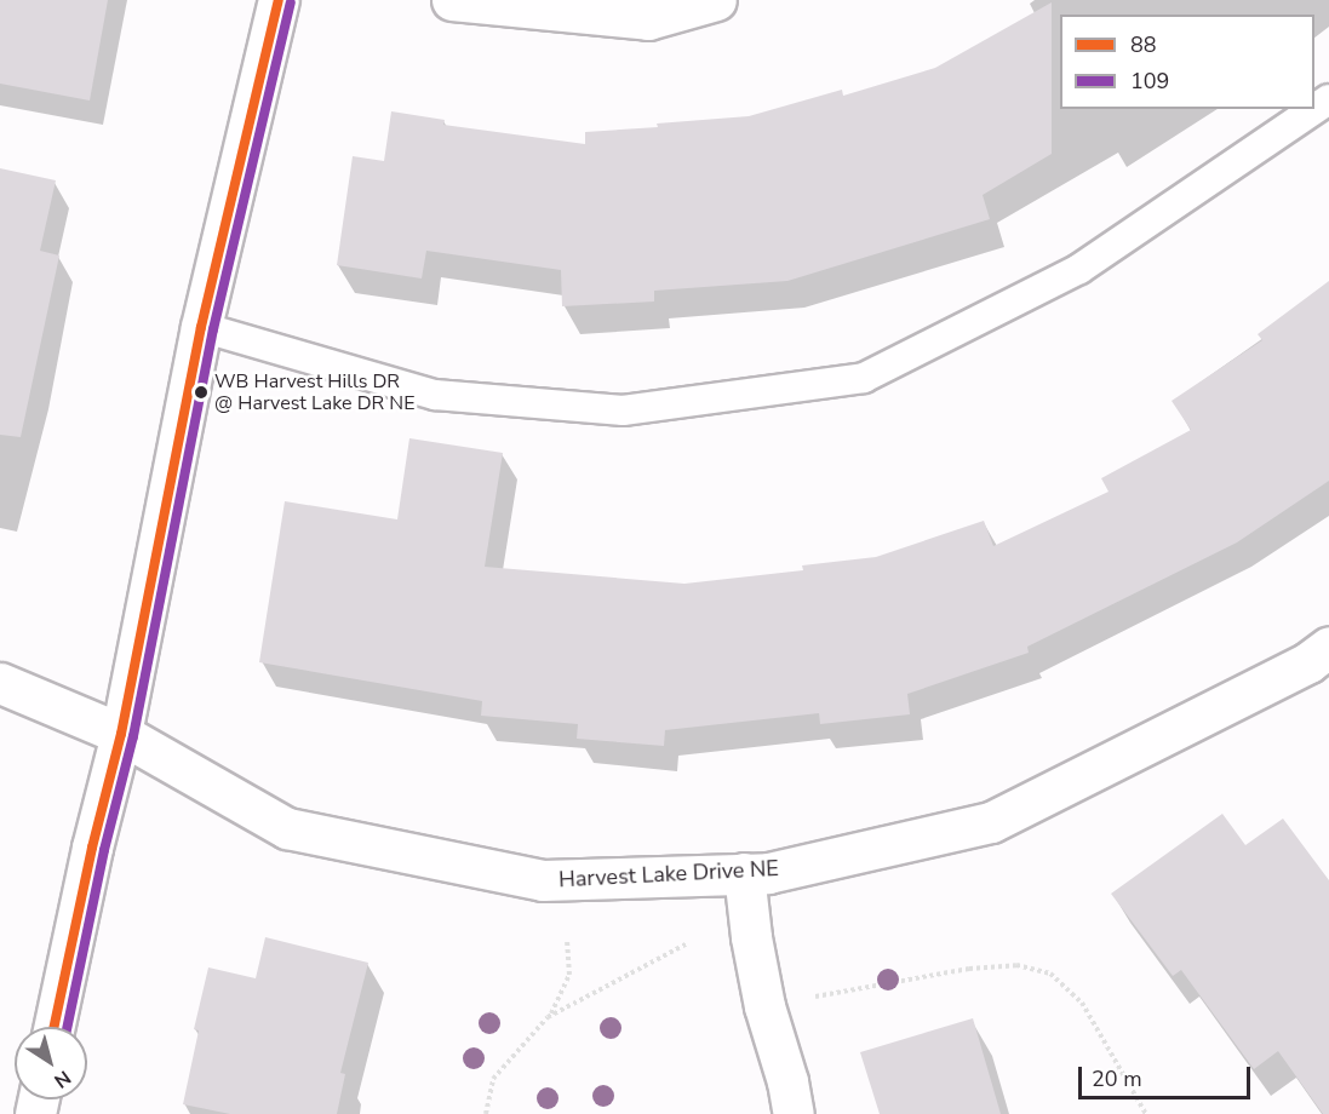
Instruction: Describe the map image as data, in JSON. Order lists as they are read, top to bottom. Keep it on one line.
{"streets":{"street":["Harvest Lake Drive NE"]},"places":["WB Harvest Hills DR @ Harvest Lake DR NE"],"lines":["transit line 88","transit line 109"],"legend":["88","109"],"scale_bar":"20 m","north":"bottom right"}
